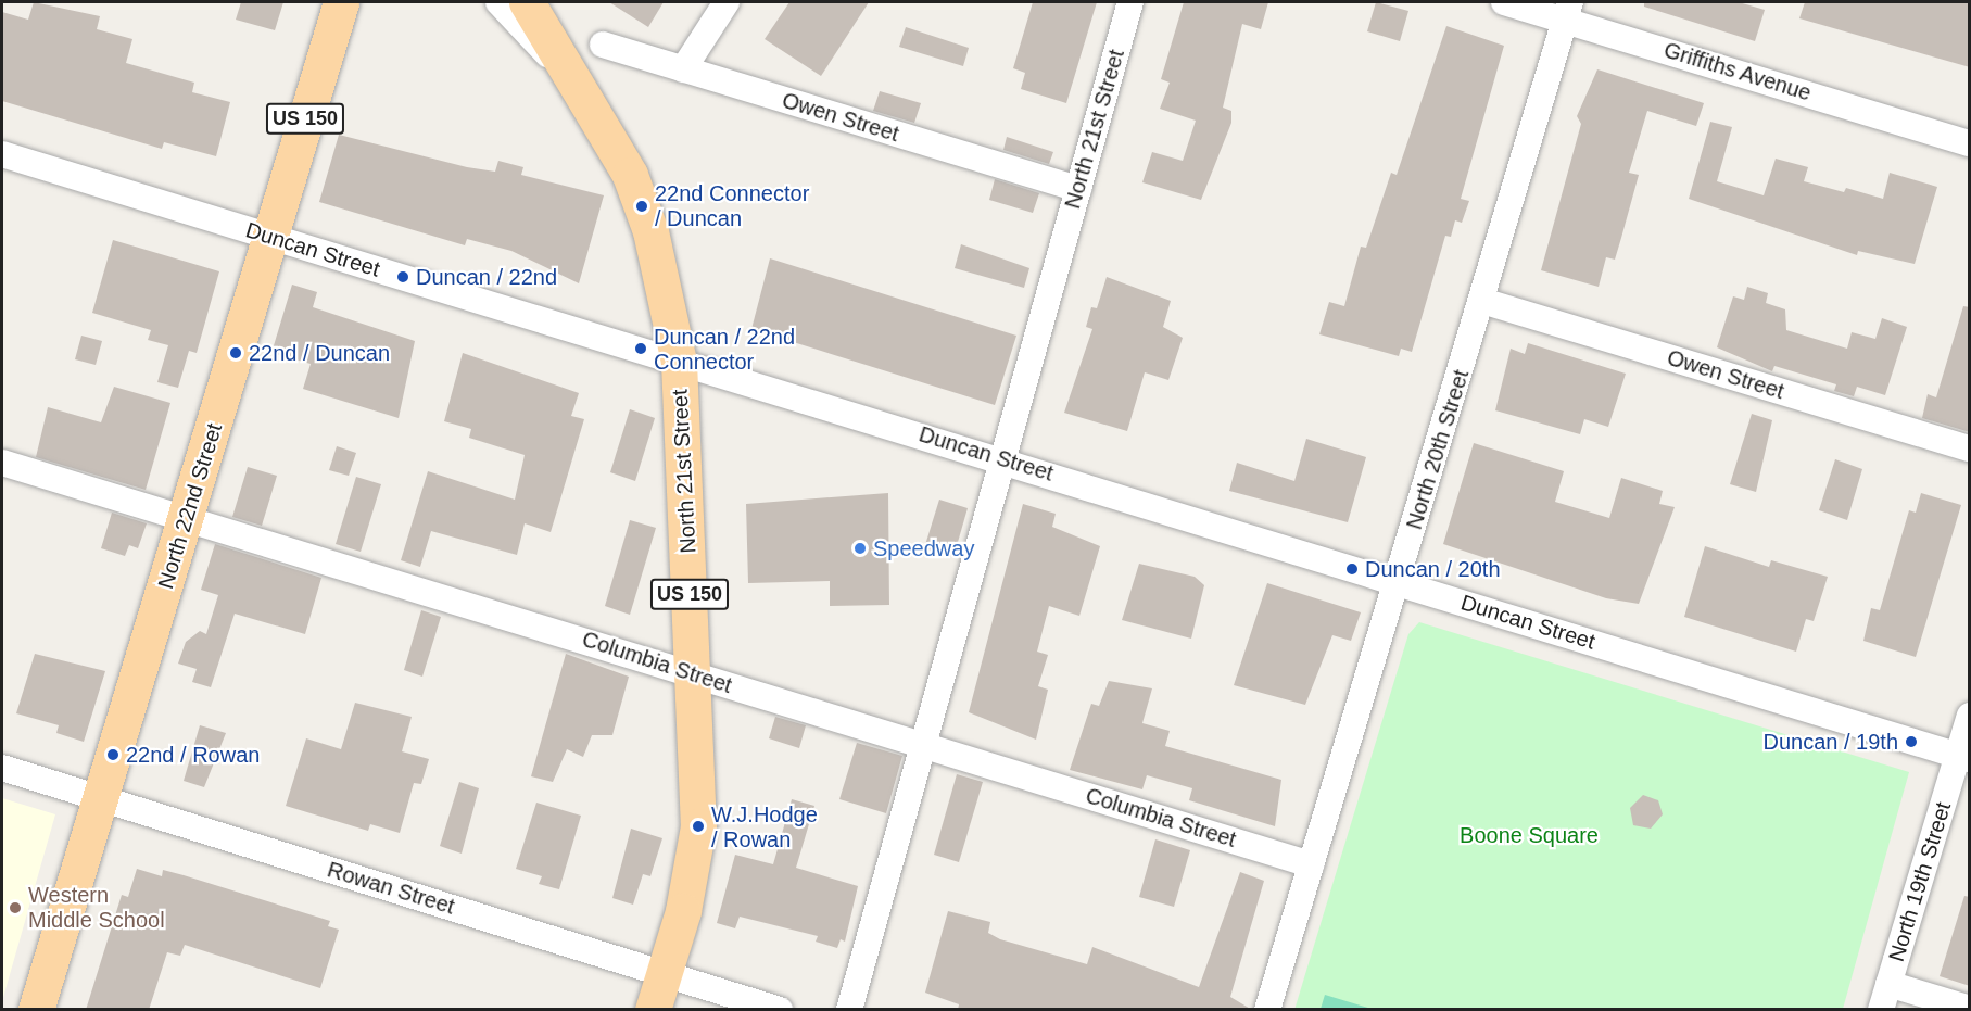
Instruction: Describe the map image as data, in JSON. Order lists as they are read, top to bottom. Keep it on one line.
{"streets":{"main road":["US 150","North 21st Street","North 22nd Street"],"street":["Griffiths Avenue","Owen Street","Duncan Street","North 20th Street","Columbia Street","North 19th Street","Rowan Street"]},"crossings":[["Griffiths Avenue","North 20th Street"],["Owen Street","North 21st Street"],["Owen Street","North 20th Street"],["North 21st Street","Duncan Street"],["North 21st Street","Columbia Street"],["North 21st Street","Rowan Street"],["Duncan Street","North 20th Street"],["Duncan Street","North 22nd Street"],["Duncan Street","North 19th Street"],["North 20th Street","Columbia Street"],["North 22nd Street","Columbia Street"],["North 22nd Street","Rowan Street"]],"parks":["Boone Square"],"places":["22nd Connector / Duncan","Duncan / 22nd","Duncan / 22nd Connector","22nd / Duncan","Speedway","Duncan / 20th","Duncan / 19th","22nd / Rowan","W.J.Hodge / Rowan","Western Middle School"]}
